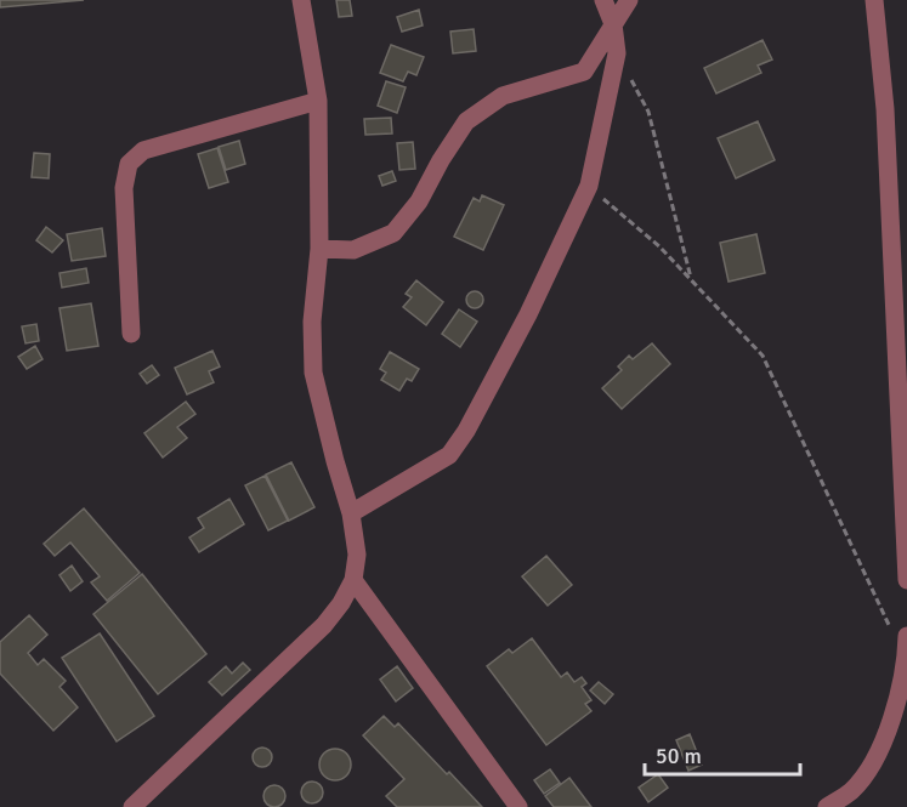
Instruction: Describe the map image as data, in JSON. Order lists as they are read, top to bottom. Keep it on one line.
{"scale_bar":"50 m"}
